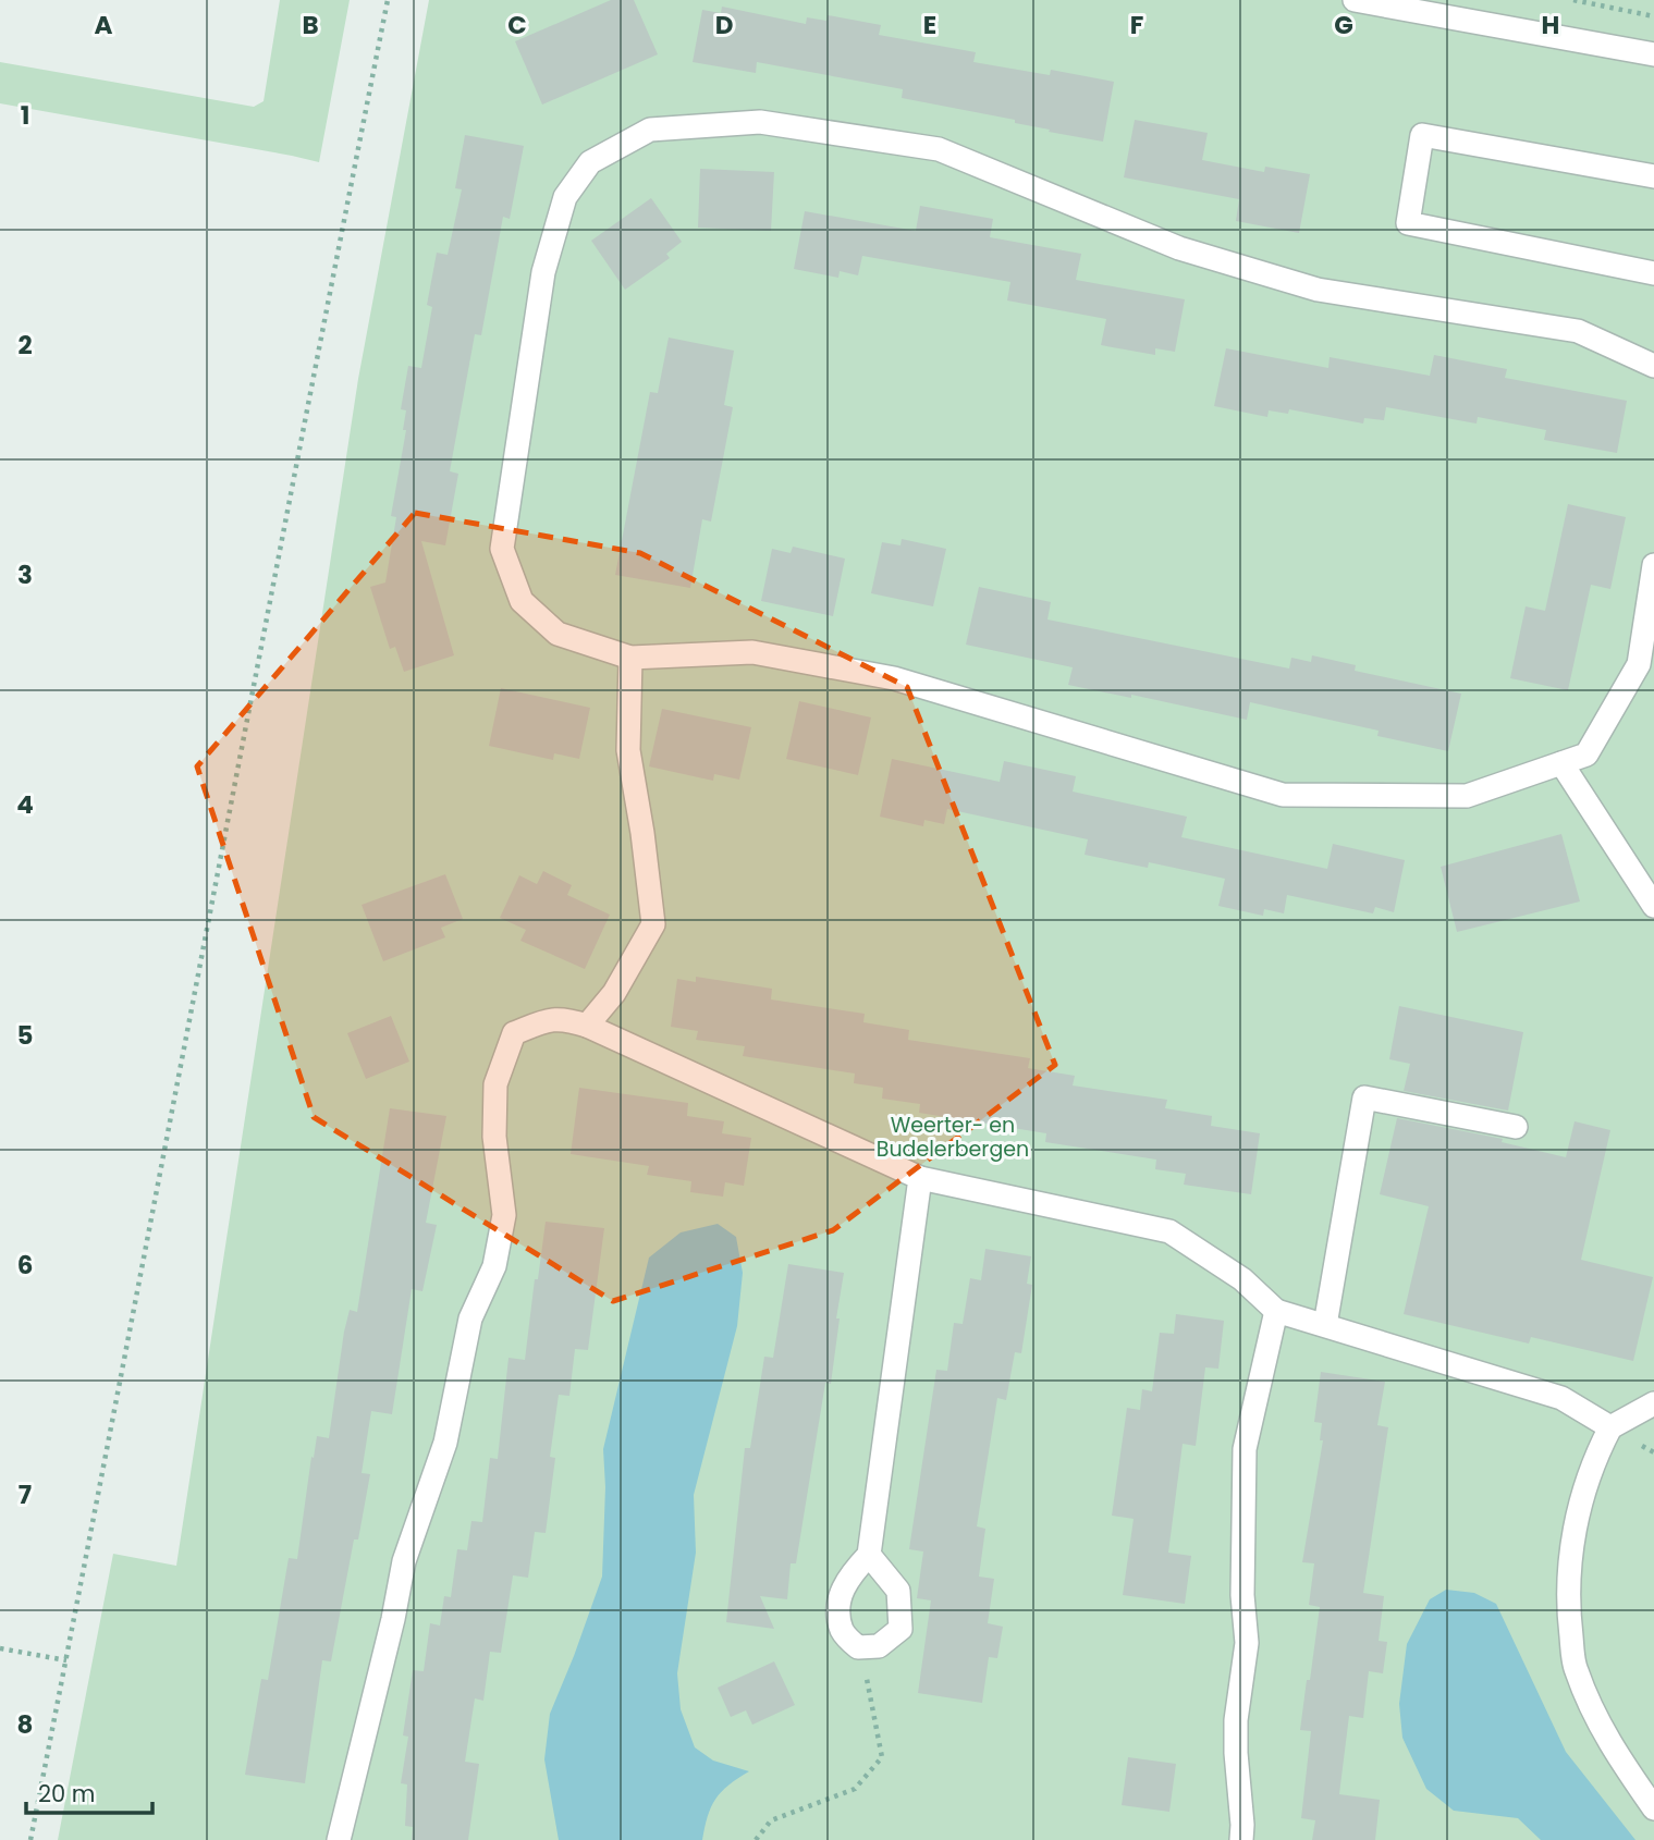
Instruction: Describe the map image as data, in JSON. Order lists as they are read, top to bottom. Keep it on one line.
{"parks":["Weerter- en Budelerbergen"],"scale_bar":"20 m","grid":{"columns":["A","B","C","D","E","F","G","H"],"rows":["1","2","3","4","5","6","7","8"]}}
